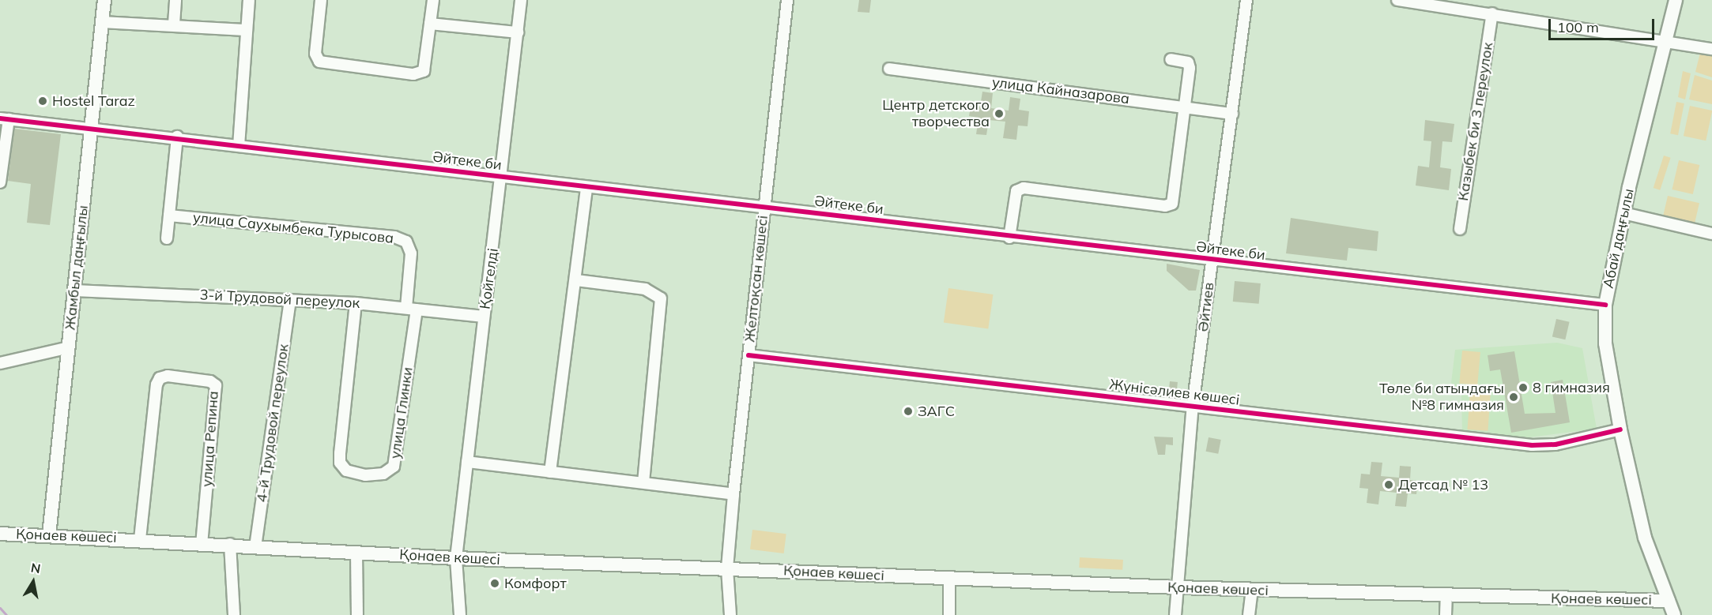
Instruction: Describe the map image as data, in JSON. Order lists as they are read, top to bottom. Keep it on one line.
{"streets":{"main road":["Абай даңғылы","Жамбыл даңғылы","Қонаев көшесі"],"street":["улица Кайназарова","Казыбек би 3 переулок","Әйтеке би","улица Саухымбека Турысова","Қойгелді","Желтоқсан көшесі","3-й Трудовой переулок","Әйтиев","Жүнісәлиев көшесі","улица Глинки","4-й Трудовой переулок","улица Репина"]},"crossings":[["улица Кайназарова","Әйтиев"],["Әйтеке би","Абай даңғылы"],["Әйтеке би","Жамбыл даңғылы"],["Әйтеке би","Қойгелді"],["Әйтеке би","Желтоқсан көшесі"],["Әйтеке би","Әйтиев"],["улица Саухымбека Турысова","3-й Трудовой переулок"],["улица Саухымбека Турысова","улица Глинки"],["Абай даңғылы","Жүнісәлиев көшесі"],["Абай даңғылы","Қонаев көшесі"],["Жамбыл даңғылы","3-й Трудовой переулок"],["Жамбыл даңғылы","Қонаев көшесі"],["Қойгелді","3-й Трудовой переулок"],["Қойгелді","Қонаев көшесі"],["Желтоқсан көшесі","Жүнісәлиев көшесі"],["Желтоқсан көшесі","Қонаев көшесі"],["3-й Трудовой переулок","улица Глинки"],["3-й Трудовой переулок","4-й Трудовой переулок"],["Әйтиев","Жүнісәлиев көшесі"],["Әйтиев","Қонаев көшесі"],["4-й Трудовой переулок","Қонаев көшесі"],["улица Репина","Қонаев көшесі"]],"places":["Hostel Taraz","Центр детского творчества","8 гимназия","Төле би атындағы №8 гимназия","ЗАГС","Детсад № 13","Комфорт"],"scale_bar":"100 m","north":"top"}
